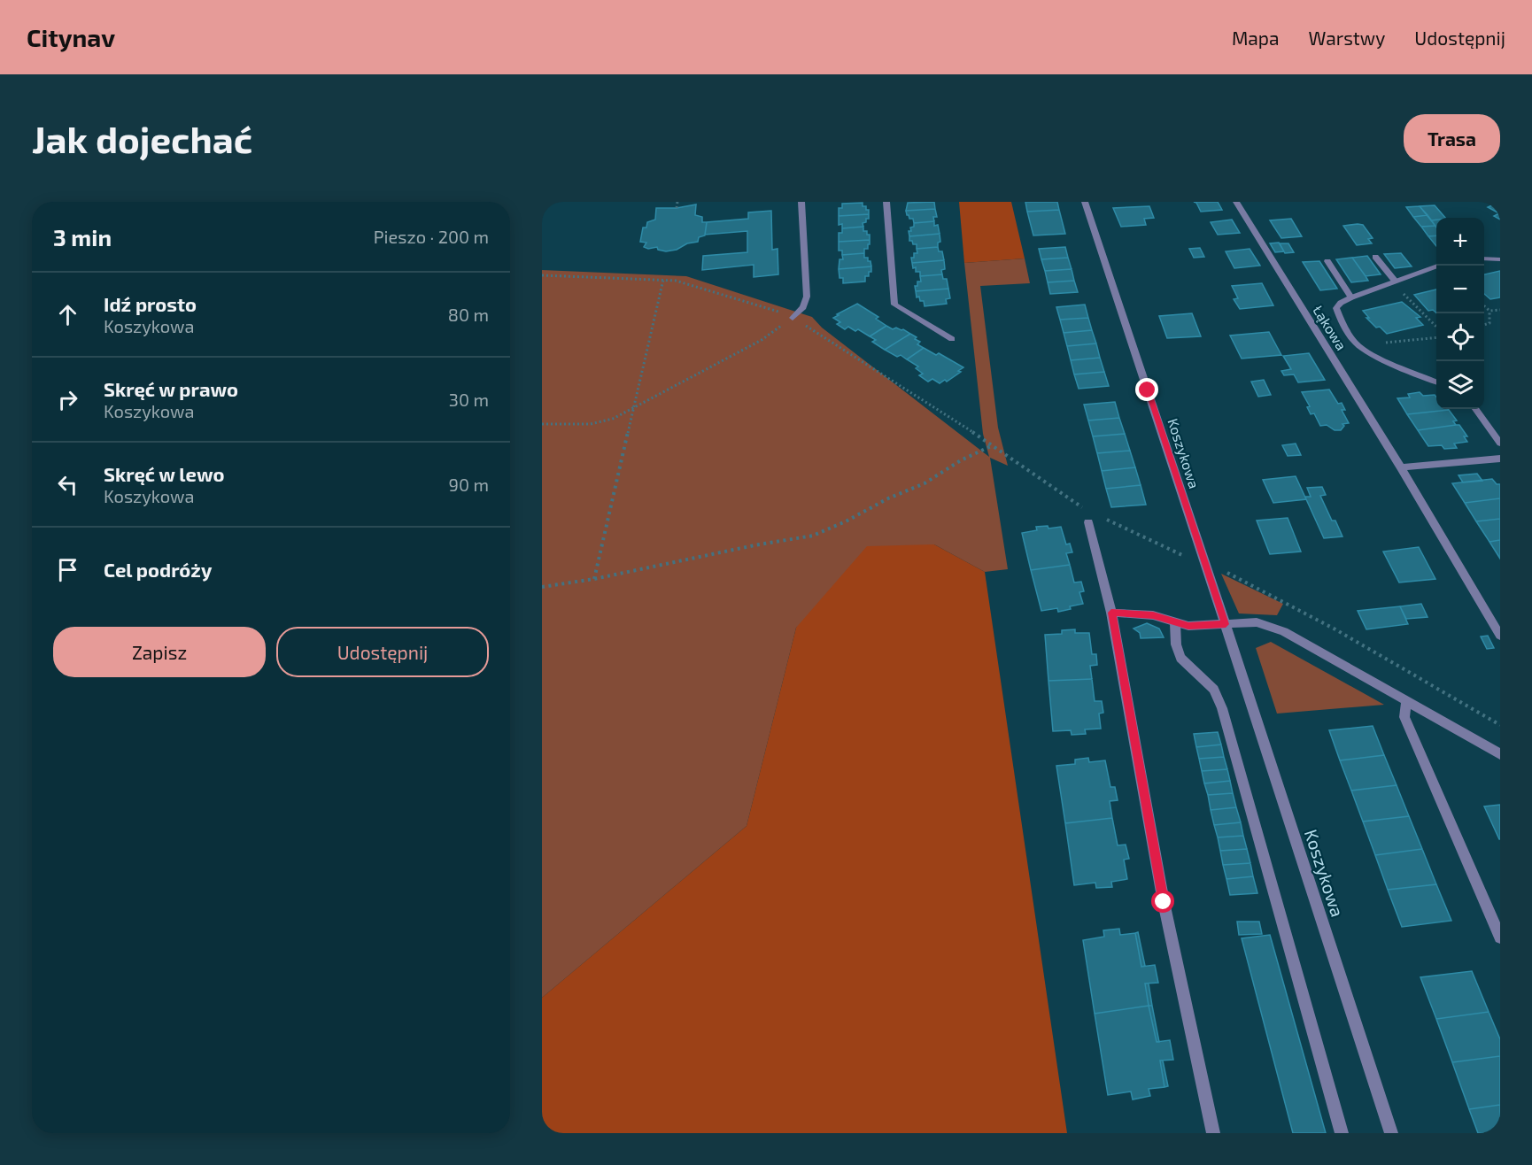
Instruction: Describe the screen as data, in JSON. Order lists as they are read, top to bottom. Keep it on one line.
{"streets":{"street":["Łąkowa","Koszykowa"]},"page":{"header":"Citynav","nav":["Mapa","Warstwy","Udostępnij"],"buttons":["Trasa",["Zapisz","Udostępnij"]],"title":"Jak dojechać","heading":["3 min","Pieszo · 200 m"],"map_buttons":["+","−"],"list":[["Idź prosto","Koszykowa","80 m"],["Skręć w prawo","Koszykowa","30 m"],["Skręć w lewo","Koszykowa","90 m"],"Cel podróży"]}}
